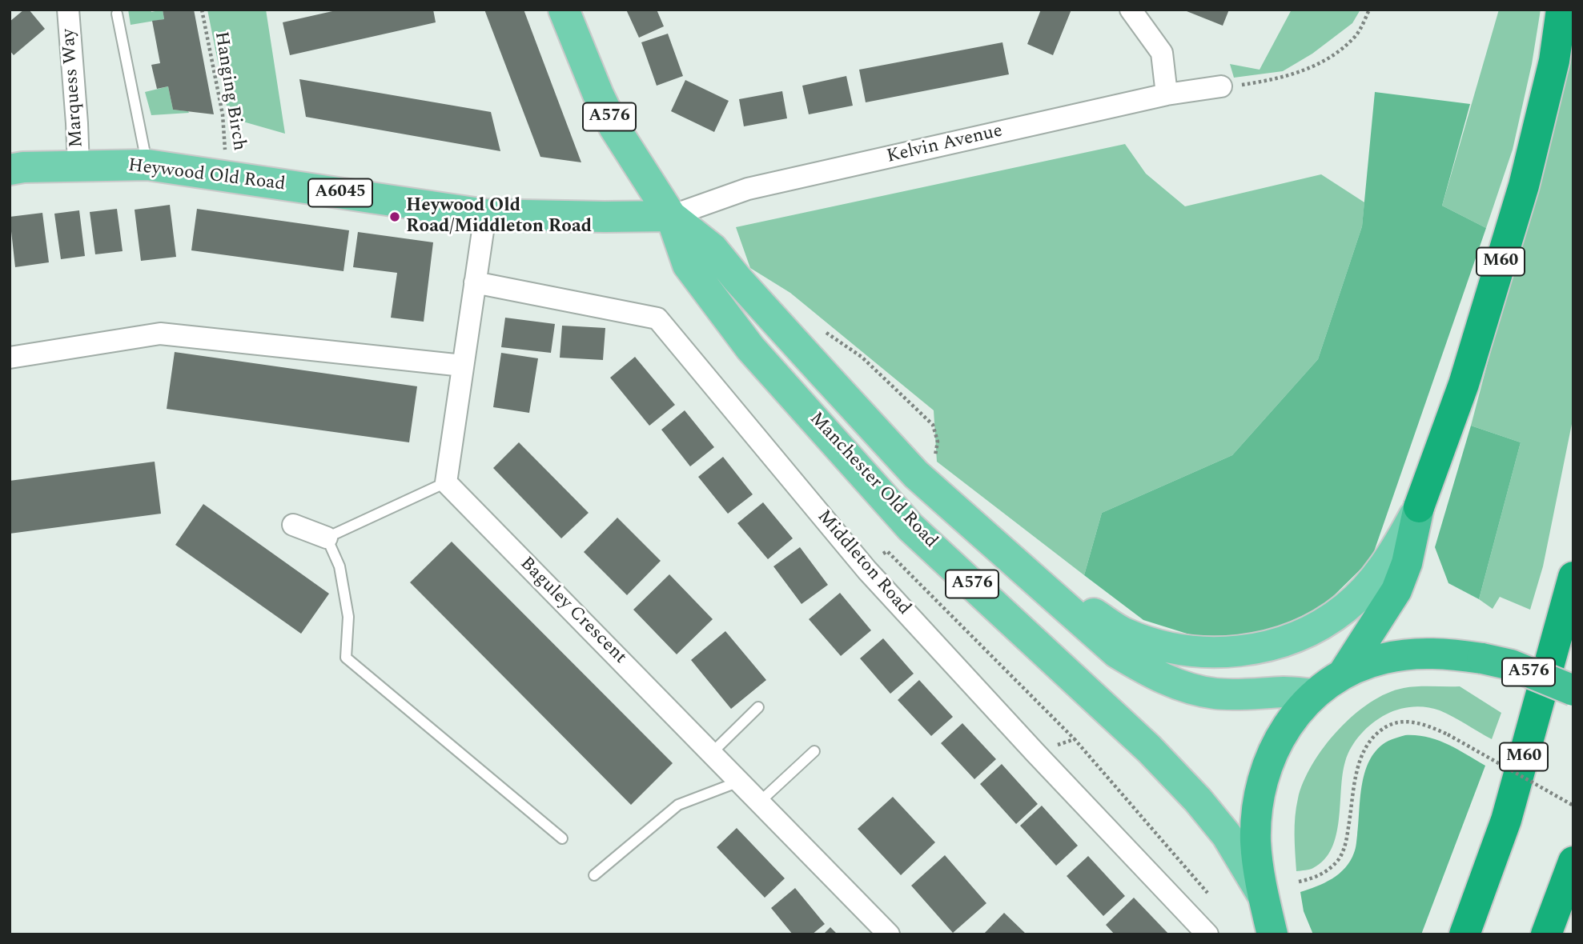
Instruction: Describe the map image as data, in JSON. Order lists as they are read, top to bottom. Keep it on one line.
{"streets":{"highway":["A576","M60"],"main road":["Heywood Old Road","A6045","Manchester Old Road"],"street":["Marquess Way","Kelvin Avenue","Middleton Road","Baguley Crescent"],"path":["Hanging Birch"]},"crossings":[["Marquess Way","Heywood Old Road"],["Hanging Birch","Heywood Old Road"],["A576","Manchester Old Road"],["Kelvin Avenue","Heywood Old Road"],["Kelvin Avenue","Manchester Old Road"],["Heywood Old Road","Manchester Old Road"]],"places":["Heywood Old Road/Middleton Road"]}
